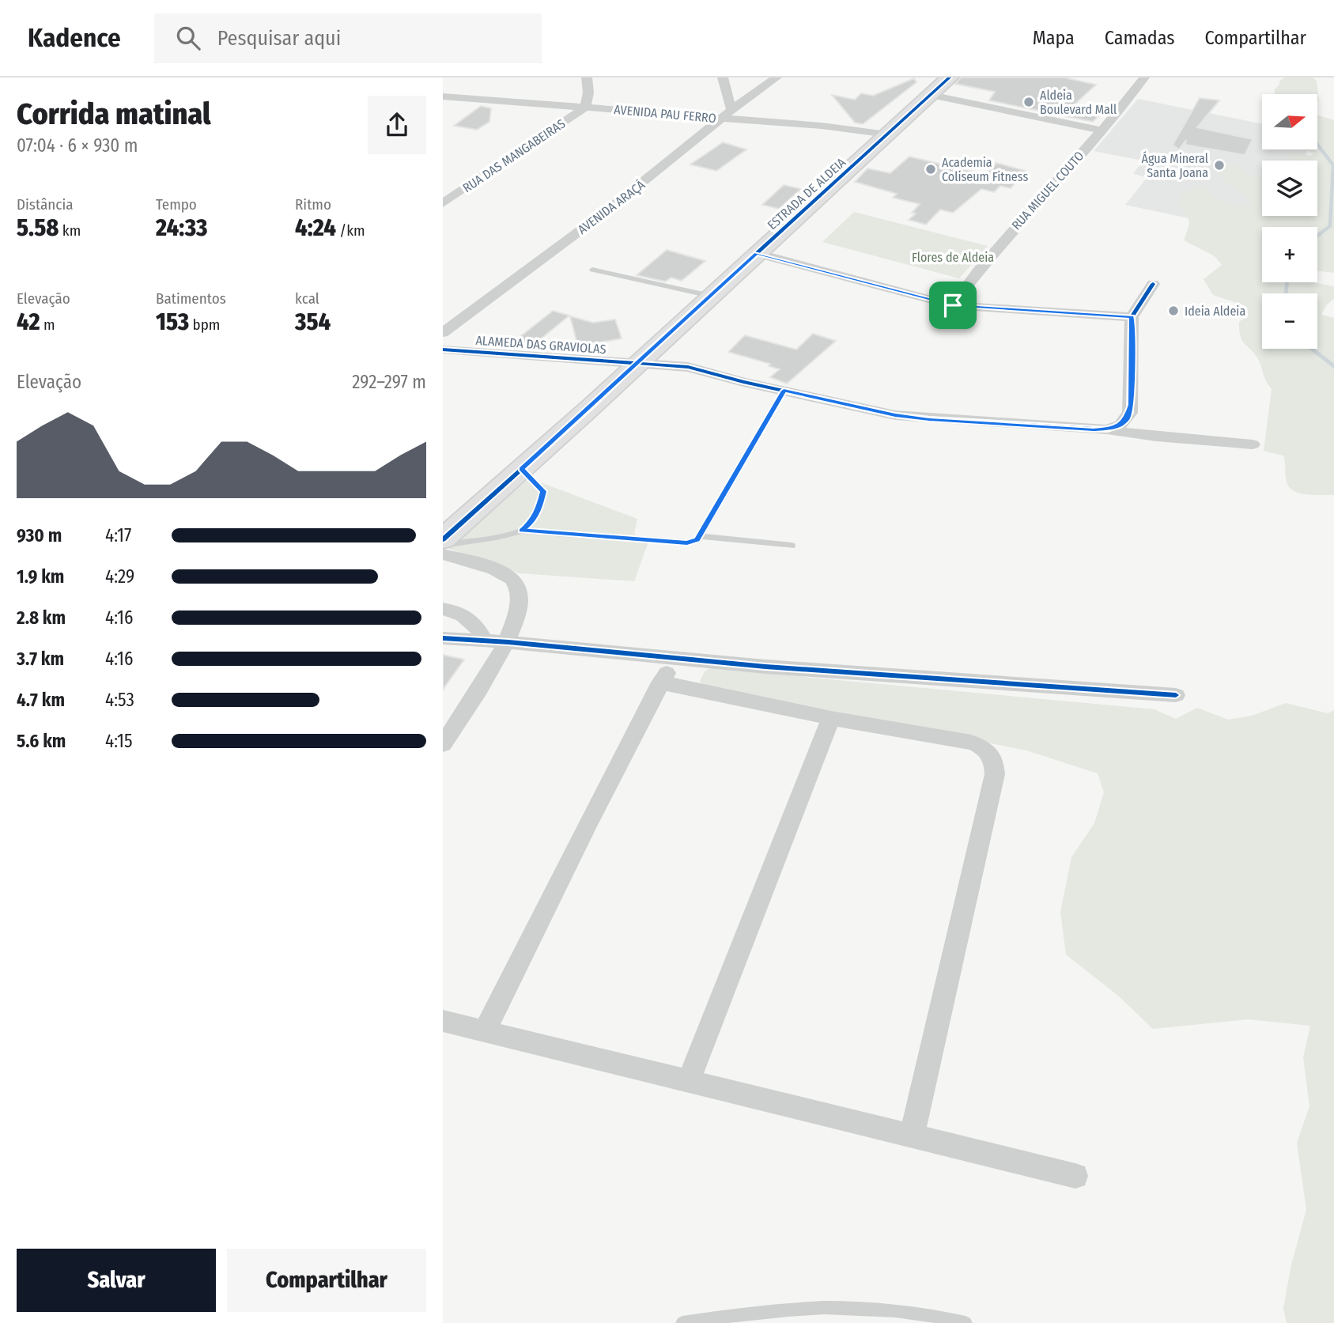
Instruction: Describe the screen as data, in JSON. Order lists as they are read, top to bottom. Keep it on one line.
{"streets":{"main road":["ESTRADA DE ALDEIA"],"street":["AVENIDA PAU FERRO","RUA DAS MANGABEIRAS","RUA MIGUEL COUTO","AVENIDA ARAÇÁ","ALAMEDA DAS GRAVIOLAS"]},"crossings":[["AVENIDA PAU FERRO","RUA DAS MANGABEIRAS"],["AVENIDA PAU FERRO","ESTRADA DE ALDEIA"],["AVENIDA PAU FERRO","AVENIDA ARAÇÁ"],["ESTRADA DE ALDEIA","ALAMEDA DAS GRAVIOLAS"]],"parks":["Flores de Aldeia"],"places":["Aldeia Boulevard Mall","Água Mineral Santa Joana","Academia Coliseum Fitness","Ideia Aldeia"],"north":"right","page":{"header":"Kadence","search":"Pesquisar aqui","nav":["Mapa","Camadas","Compartilhar"],"heading":["Corrida matinal","07:04 · 6 × 930 m"],"map_buttons":["+","−"],"stats":[["Distância","5.58 km"],["Tempo","24:33"],["Ritmo","4:24 /km"],["Elevação","42 m"],["Batimentos","153 bpm"],["kcal","354"]],"chart":["Elevação","292–297 m"],"list":[{"name":"930 m","note":"4:17"},{"name":"1.9 km","note":"4:29"},{"name":"2.8 km","note":"4:16"},{"name":"3.7 km","note":"4:16"},{"name":"4.7 km","note":"4:53"},{"name":"5.6 km","note":"4:15"}],"buttons":["Salvar","Compartilhar"]}}
